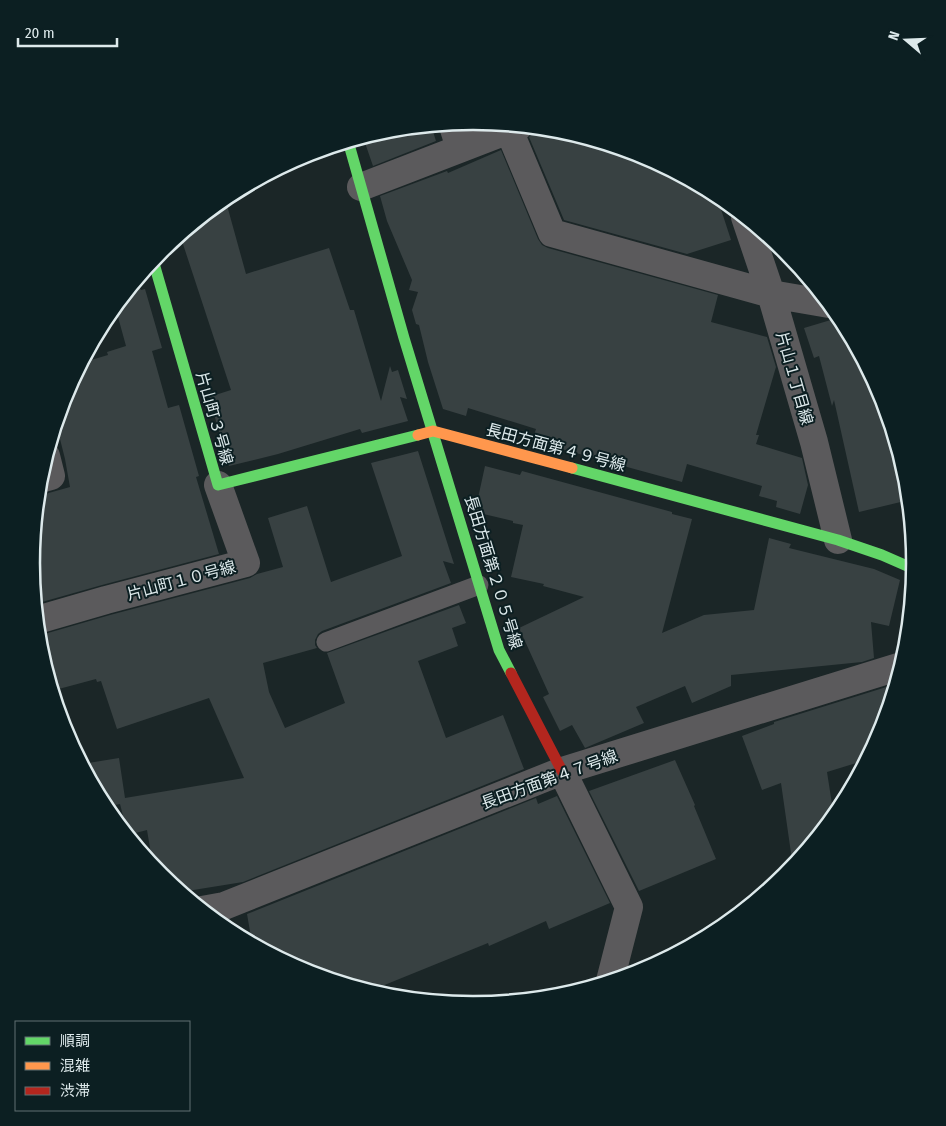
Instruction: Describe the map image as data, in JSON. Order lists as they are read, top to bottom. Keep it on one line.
{"streets":{"street":["片山１丁目線","片山町３号線","長田方面第４９号線","長田方面第２０５号線","片山町１０号線","長田方面第４７号線"]},"crossings":[["片山１丁目線","長田方面第４９号線"],["片山町３号線","長田方面第４９号線"],["片山町３号線","長田方面第２０５号線"],["片山町３号線","片山町１０号線"],["長田方面第４９号線","長田方面第２０５号線"],["長田方面第２０５号線","長田方面第４７号線"]],"legend":["順調","混雑","渋滞"],"scale_bar":"20 m","north":"left"}
